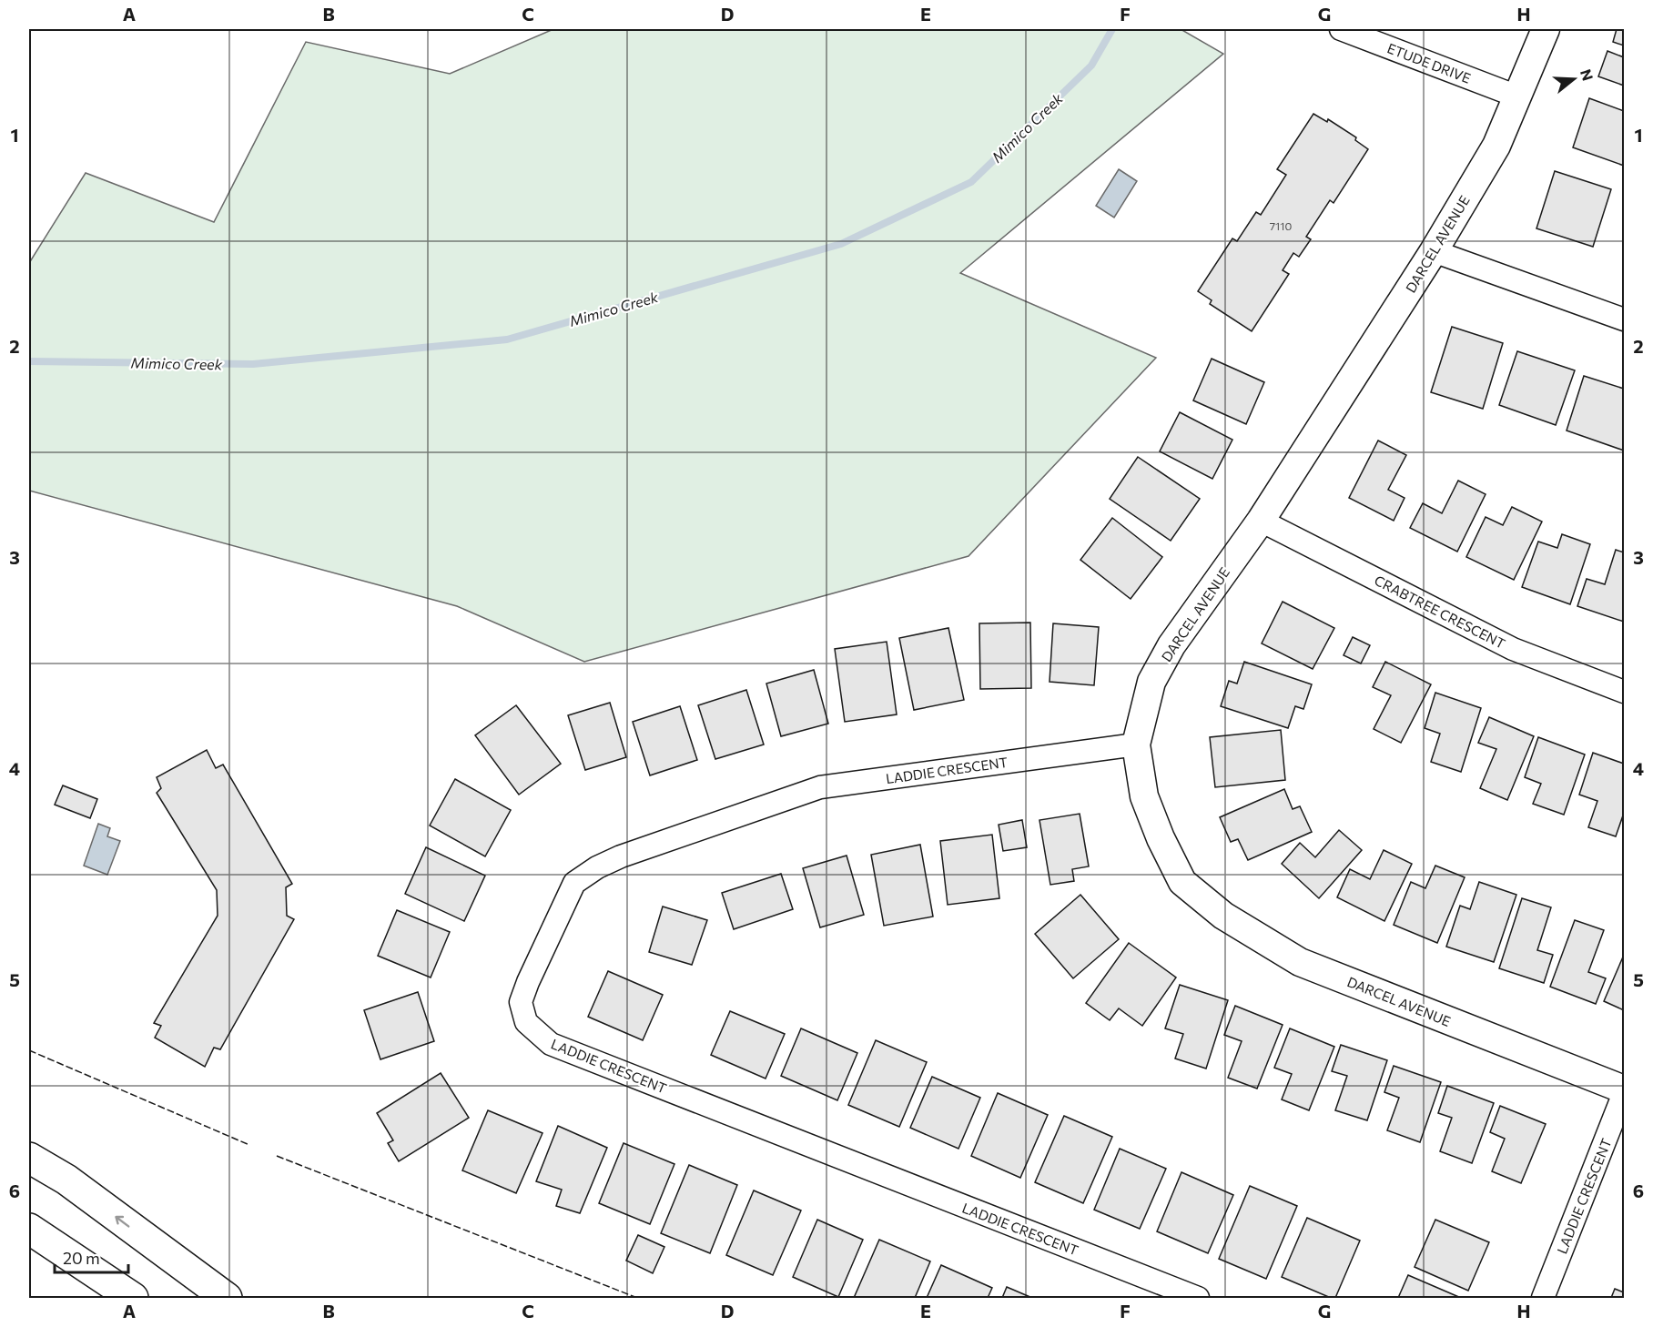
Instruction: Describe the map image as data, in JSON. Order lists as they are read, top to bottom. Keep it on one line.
{"streets":{"street":["ETUDE DRIVE","DARCEL AVENUE","CRABTREE CRESCENT","LADDIE CRESCENT"]},"crossings":[["ETUDE DRIVE","DARCEL AVENUE"],["DARCEL AVENUE","CRABTREE CRESCENT"],["DARCEL AVENUE","LADDIE CRESCENT"]],"water":["Mimico Creek"],"house_numbers":["7110"],"scale_bar":"20 m","north":"right","grid":{"columns":["A","B","C","D","E","F","G","H"],"rows":["1","2","3","4","5","6"]}}
